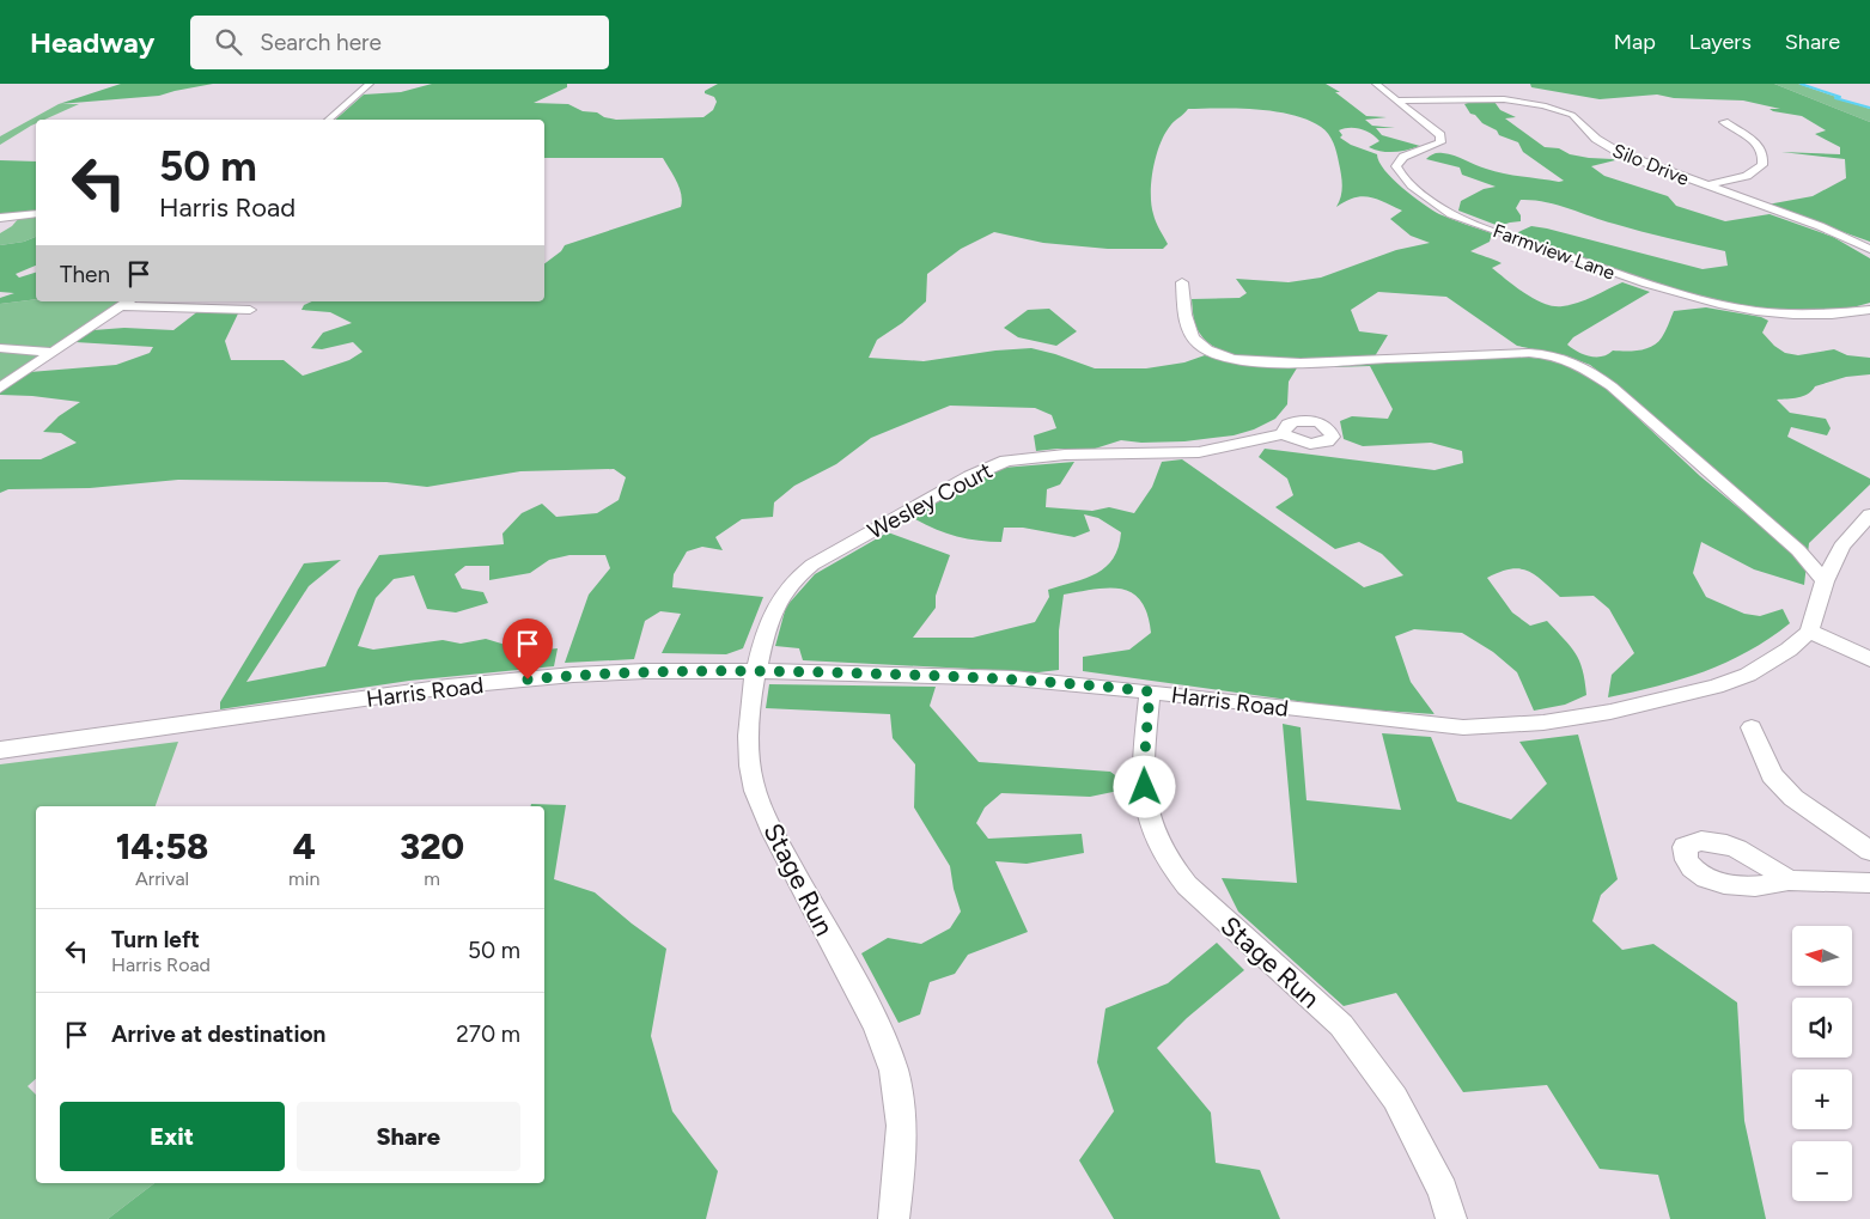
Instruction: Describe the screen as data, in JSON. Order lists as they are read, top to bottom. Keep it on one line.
{"streets":{"street":["Silo Drive","Farmview Lane","Wesley Court","Harris Road","Stage Run"]},"crossings":[["Silo Drive","Farmview Lane"],["Wesley Court","Harris Road"],["Wesley Court","Stage Run"],["Harris Road","Stage Run"]],"north":"left","page":{"header":"Headway","search":"Search here","nav":["Map","Layers","Share"],"turn":["50 m","Harris Road"],"then":"Then","eta":["14:58","Arrival","4","min","320","m"],"list":[{"name":"Turn left","note":"Harris Road","value":"50 m"},{"name":"Arrive at destination","value":"270 m"}],"map_buttons":["+","−"],"buttons":["Exit","Share"]}}
